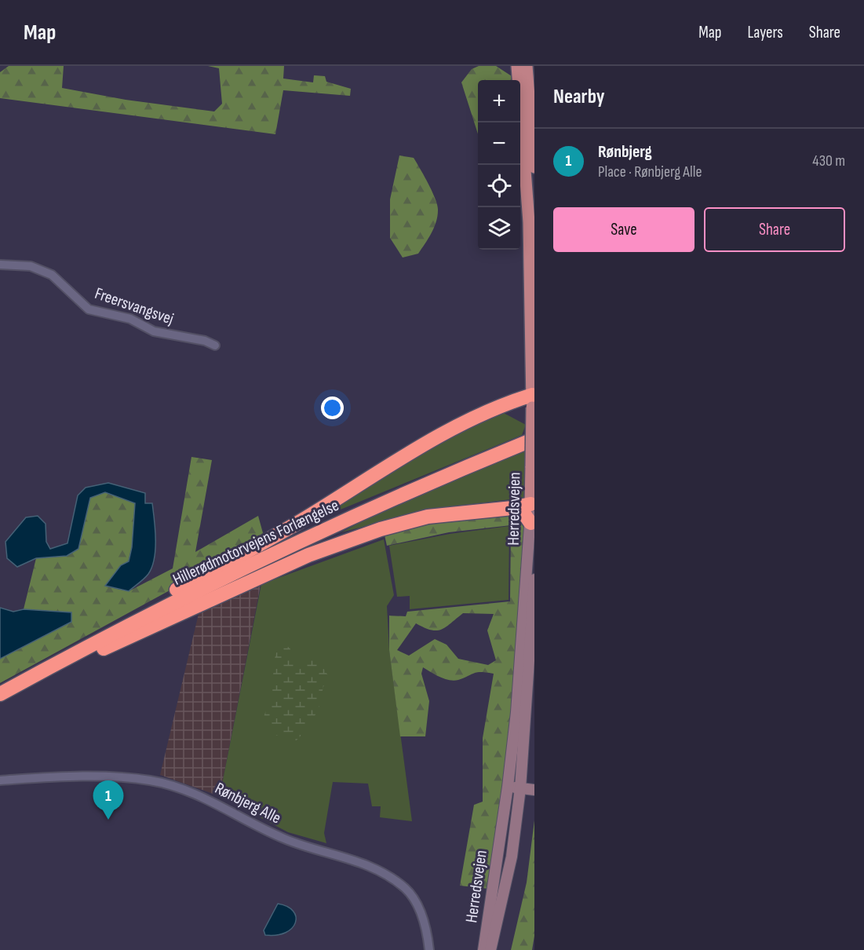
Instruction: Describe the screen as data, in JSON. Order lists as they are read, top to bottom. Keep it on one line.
{"streets":{"highway":["Hillerødmotorvejens Forlængelse"],"main road":["Herredsvejen"],"street":["Freersvangsvej","Rønbjerg Alle"]},"page":{"header":"Map","nav":["Map","Layers","Share"],"heading":"Nearby","map_buttons":["+","−"],"list":[{"mark":"1","name":"Rønbjerg","note":"Place · Rønbjerg Alle","value":"430 m"}],"buttons":["Save","Share"],"pins":"1"}}
